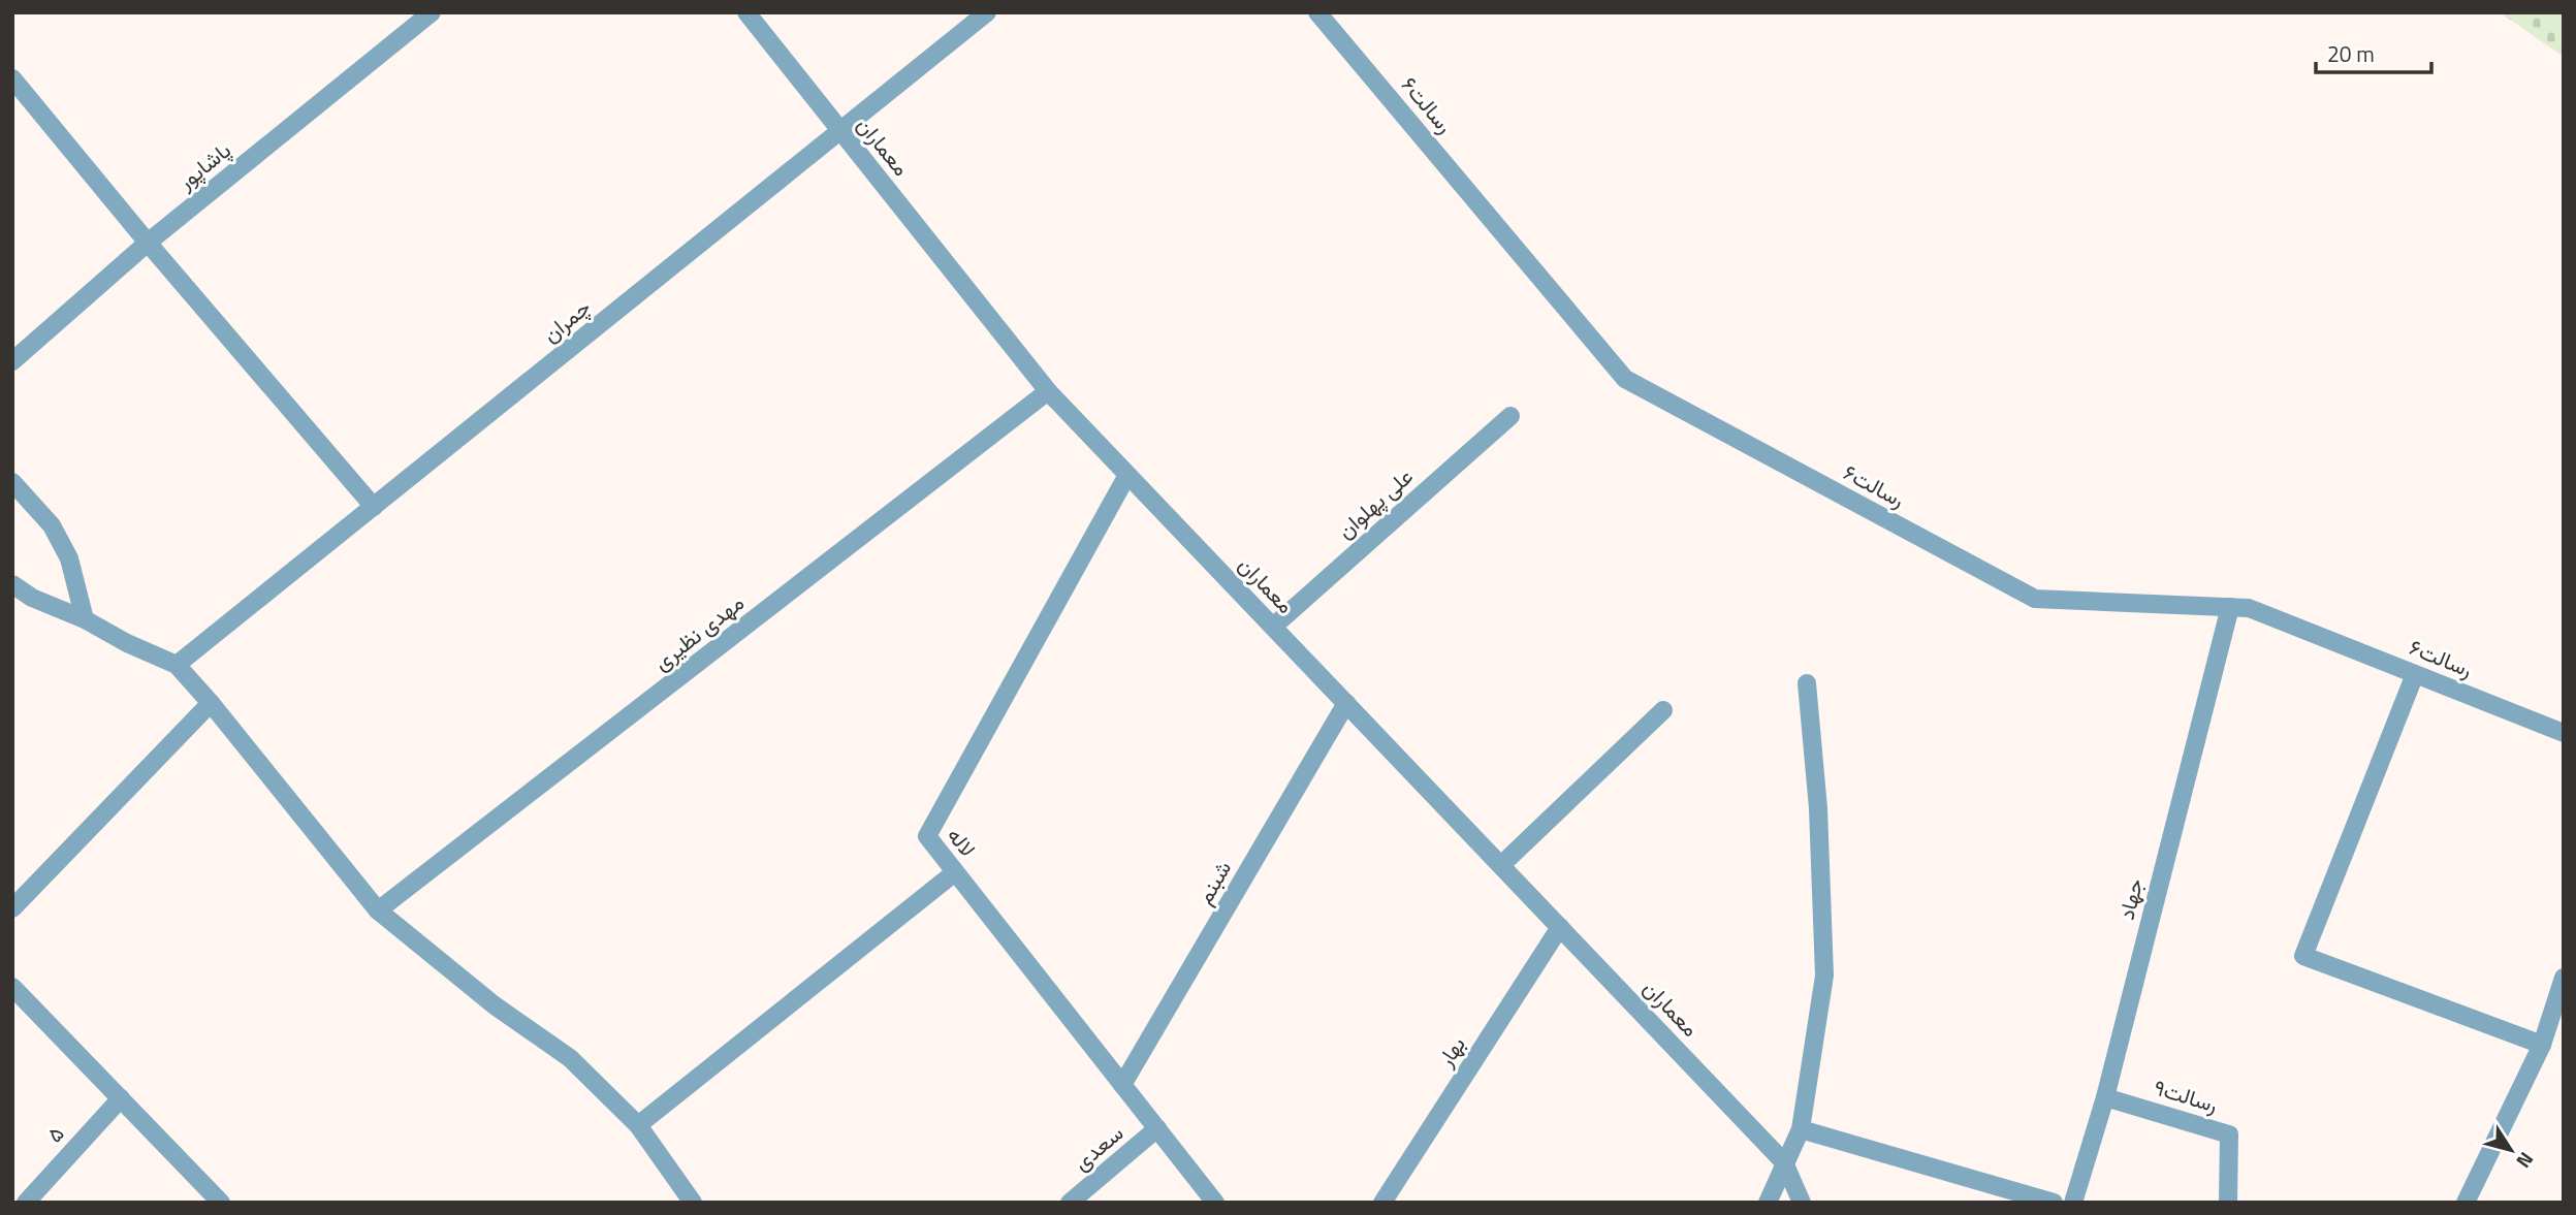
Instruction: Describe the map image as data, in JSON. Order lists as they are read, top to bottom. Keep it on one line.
{"streets":{"street":["رسالت۶","معماران","پاشاپور","چمران","علی پهلوان","مهدی نظیری","لاله","شبنم","جهاد","بهار","رسالت۹","۵","سعدی"]},"crossings":[["رسالت۶","جهاد"],["معماران","چمران"],["معماران","علی پهلوان"],["معماران","مهدی نظیری"],["معماران","لاله"],["معماران","شبنم"],["معماران","بهار"],["لاله","شبنم"],["لاله","سعدی"],["جهاد","رسالت۹"]],"scale_bar":"20 m","north":"bottom right"}
